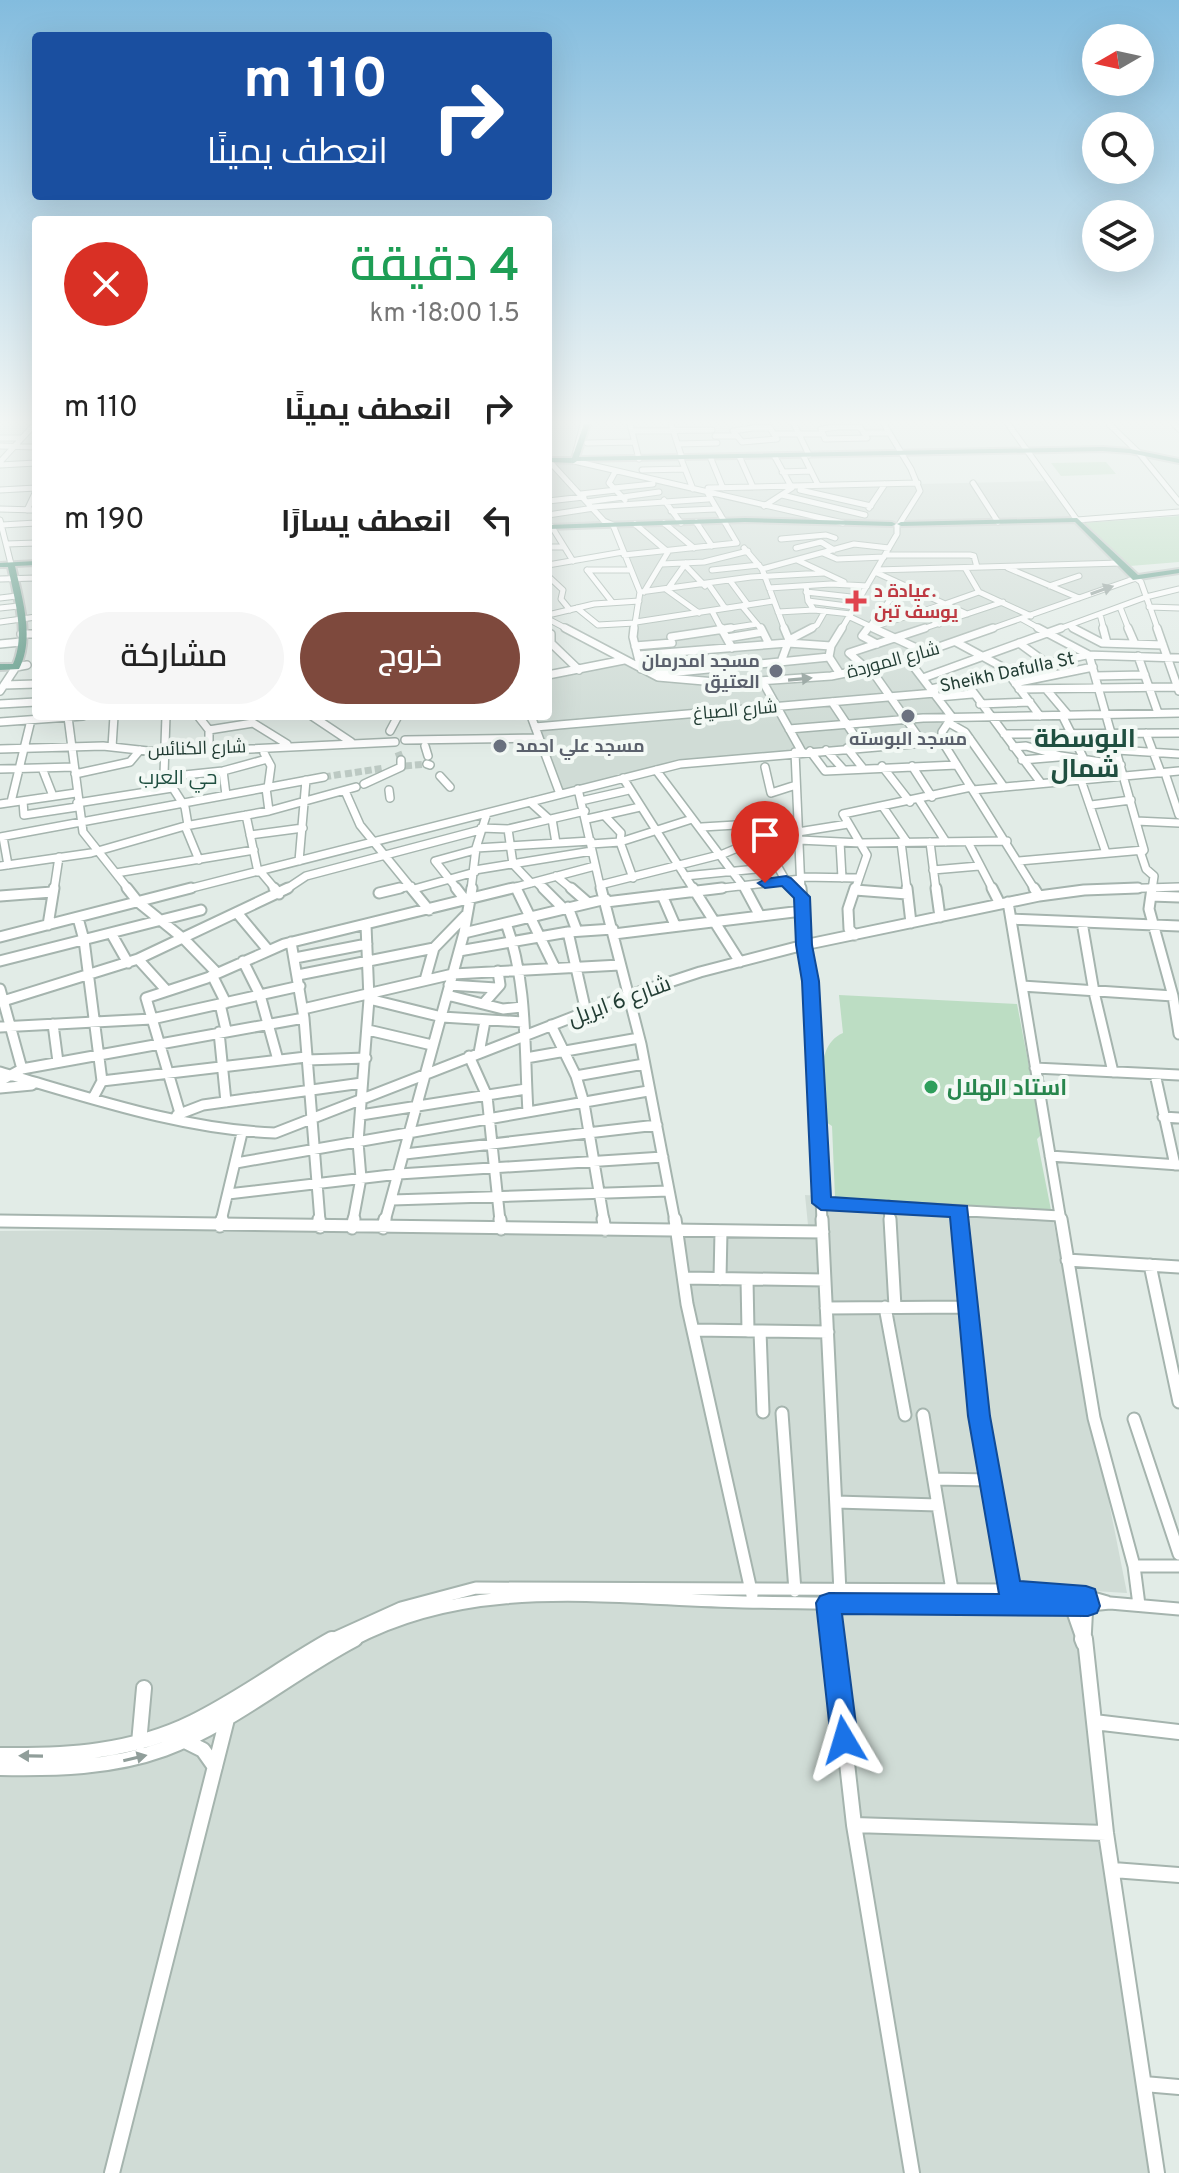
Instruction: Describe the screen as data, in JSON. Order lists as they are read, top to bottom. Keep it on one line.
{"streets":{"street":["شارع الموردة","Sheikh Dafulla St","شارع الصياغ","شارع الكنائس","شارع 6 ابريل"]},"crossings":[["Sheikh Dafulla St","شارع الصياغ"]],"districts":["البوسطة شمال","حي العرب"],"places":{"health":["عيادة د. يوسف تبن"],"other":["مسجد امدرمان العتيق","مسجد البوسته","مسجد علي احمد","استاد الهلال"]},"north":"left","page":{"turn":["110 m","انعطف يمينًا"],"heading":["4 دقيقة","1.5 km · 18:00"],"list":[{"name":"انعطف يمينًا","value":"110 m"},{"name":"انعطف يسارًا","value":"190 m"}],"buttons":["خروج","مشاركة"]}}
